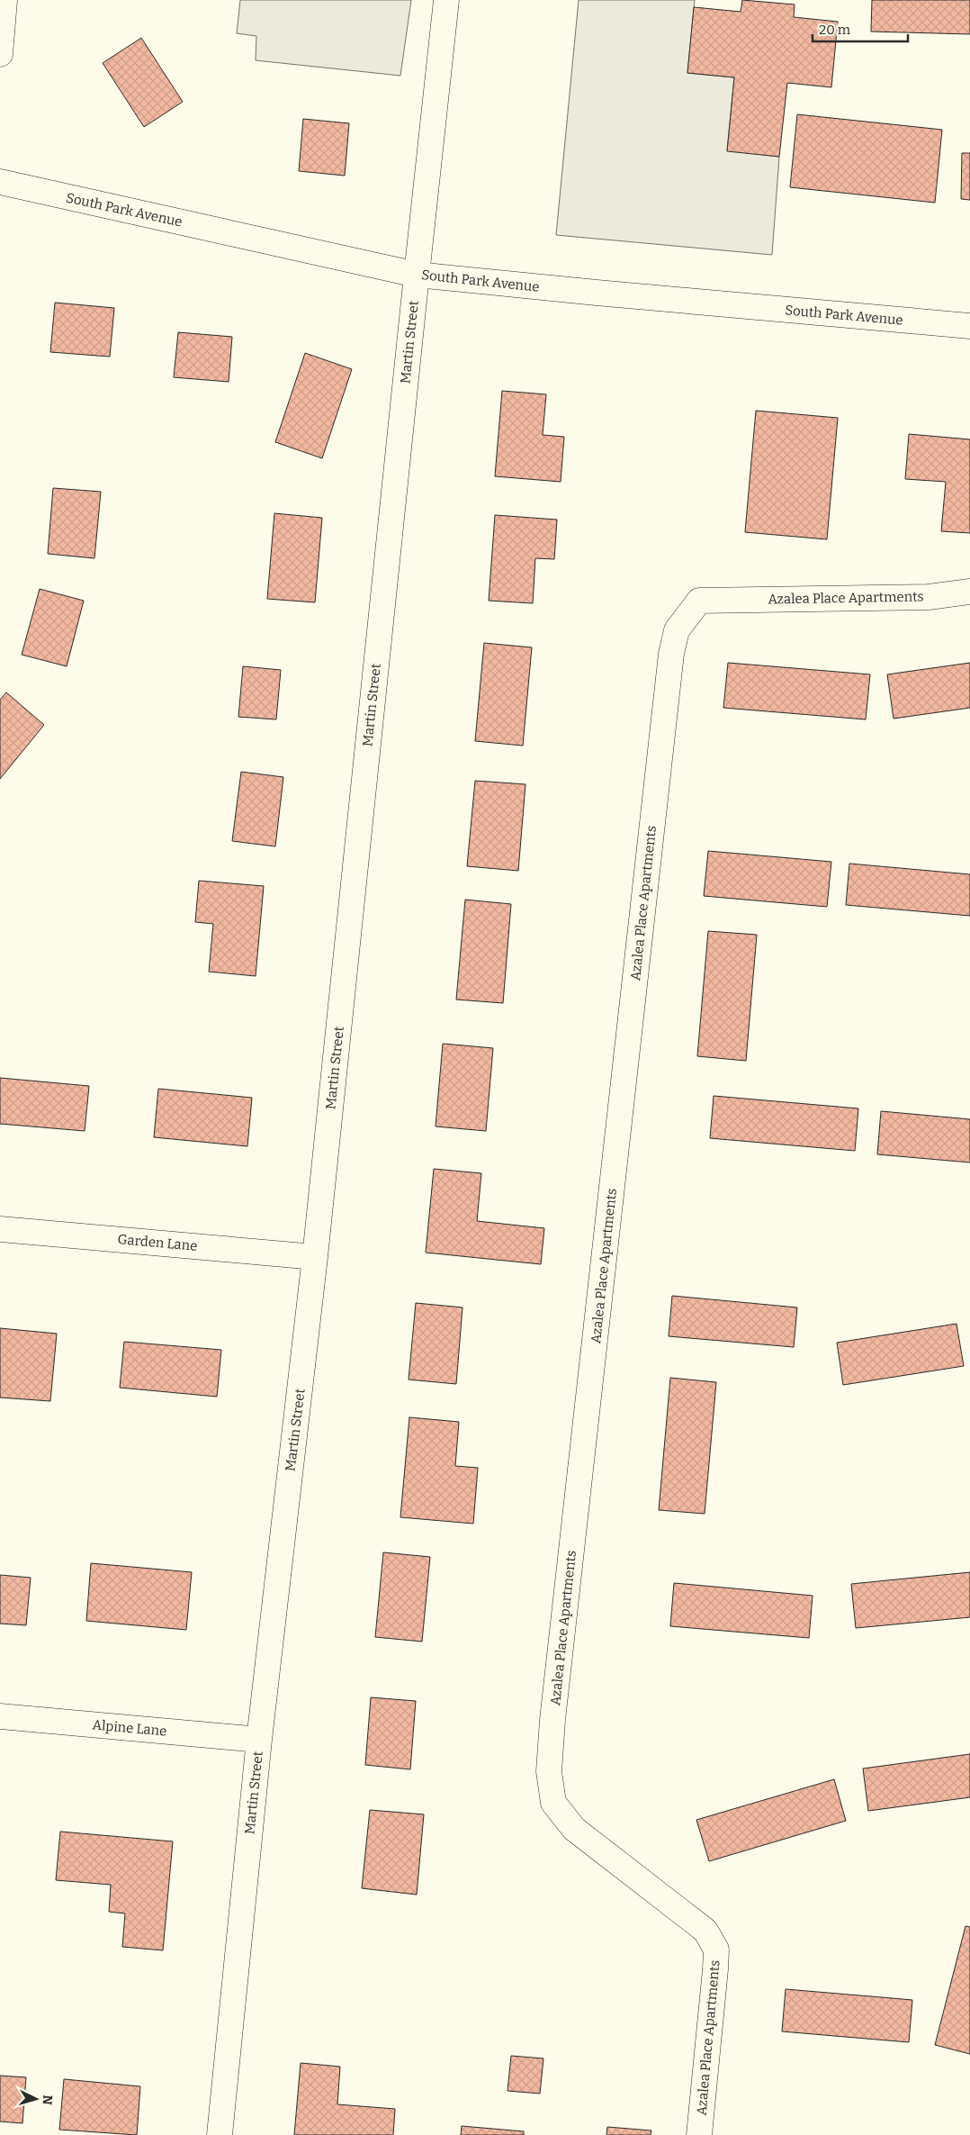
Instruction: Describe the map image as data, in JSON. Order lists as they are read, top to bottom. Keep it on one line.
{"streets":{"street":["South Park Avenue","Martin Street","Azalea Place Apartments","Garden Lane","Alpine Lane"]},"crossings":[["South Park Avenue","Martin Street"],["Martin Street","Garden Lane"],["Martin Street","Alpine Lane"]],"scale_bar":"20 m","north":"right"}
